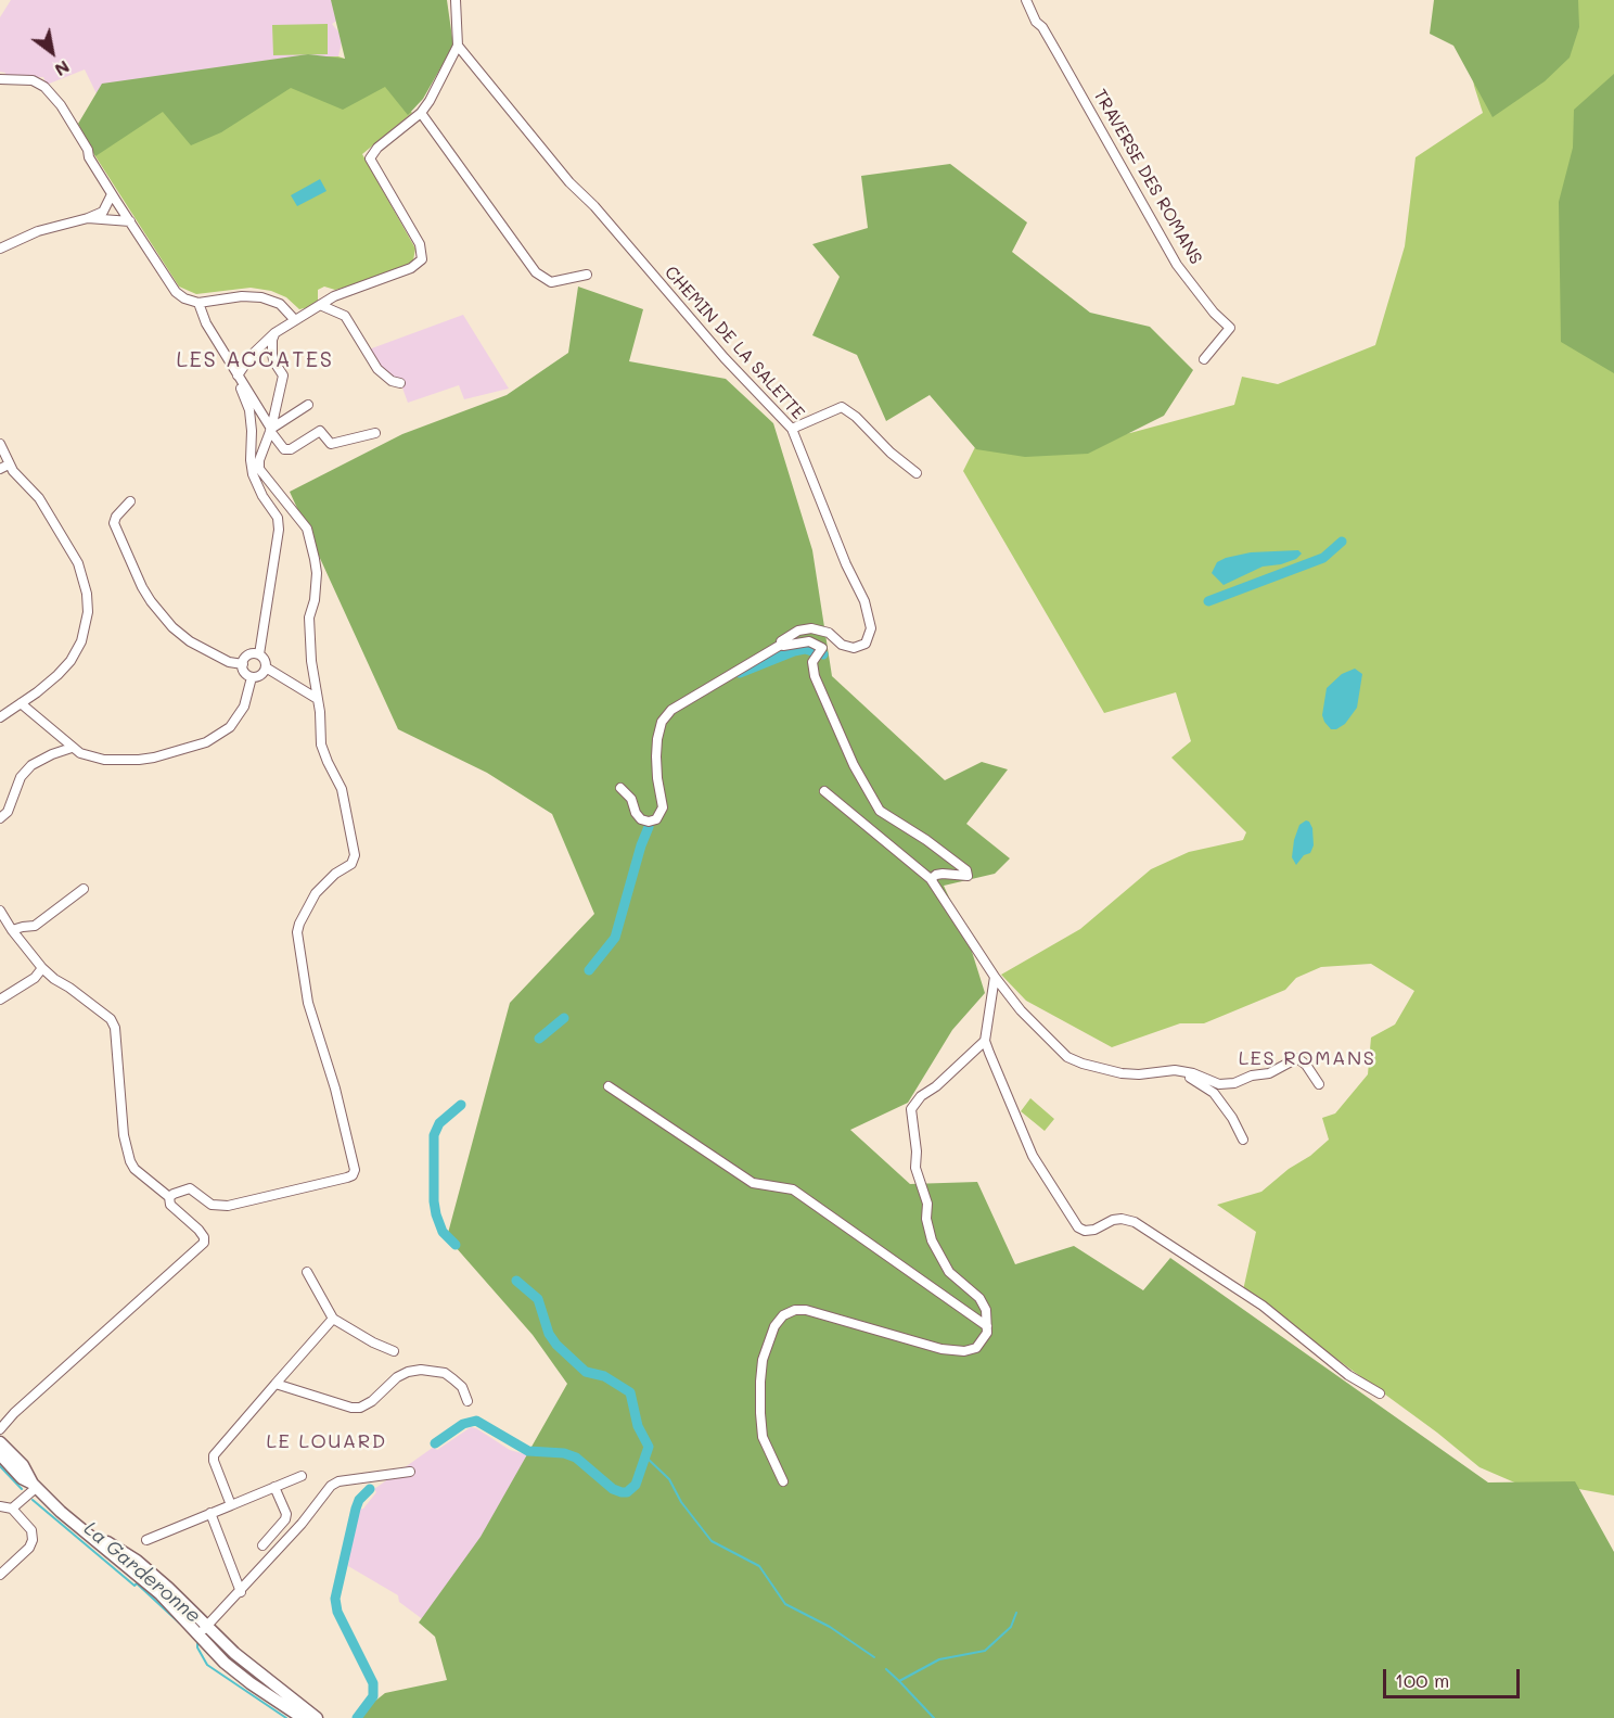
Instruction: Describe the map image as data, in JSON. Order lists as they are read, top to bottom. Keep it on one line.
{"streets":{"street":["TRAVERSE DES ROMANS","CHEMIN DE LA SALETTE"]},"districts":["LES ACCATES","LES ROMANS","LE LOUARD"],"water":["La Garderonne"],"scale_bar":"100 m","north":"bottom right"}
